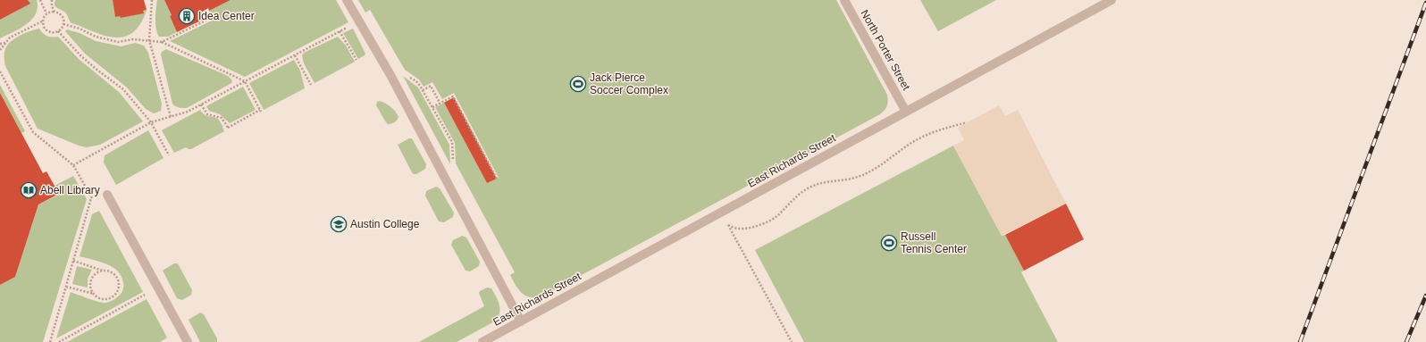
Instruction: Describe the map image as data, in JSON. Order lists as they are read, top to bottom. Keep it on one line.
{"streets":{"street":["North Porter Street","East Richards Street"]},"crossings":[["North Porter Street","East Richards Street"]],"places":{"building":["Idea Center"],"sports":["Jack Pierce Soccer Complex","Russell Tennis Center"],"library":["Abell Library"],"school or university":["Austin College"]}}
